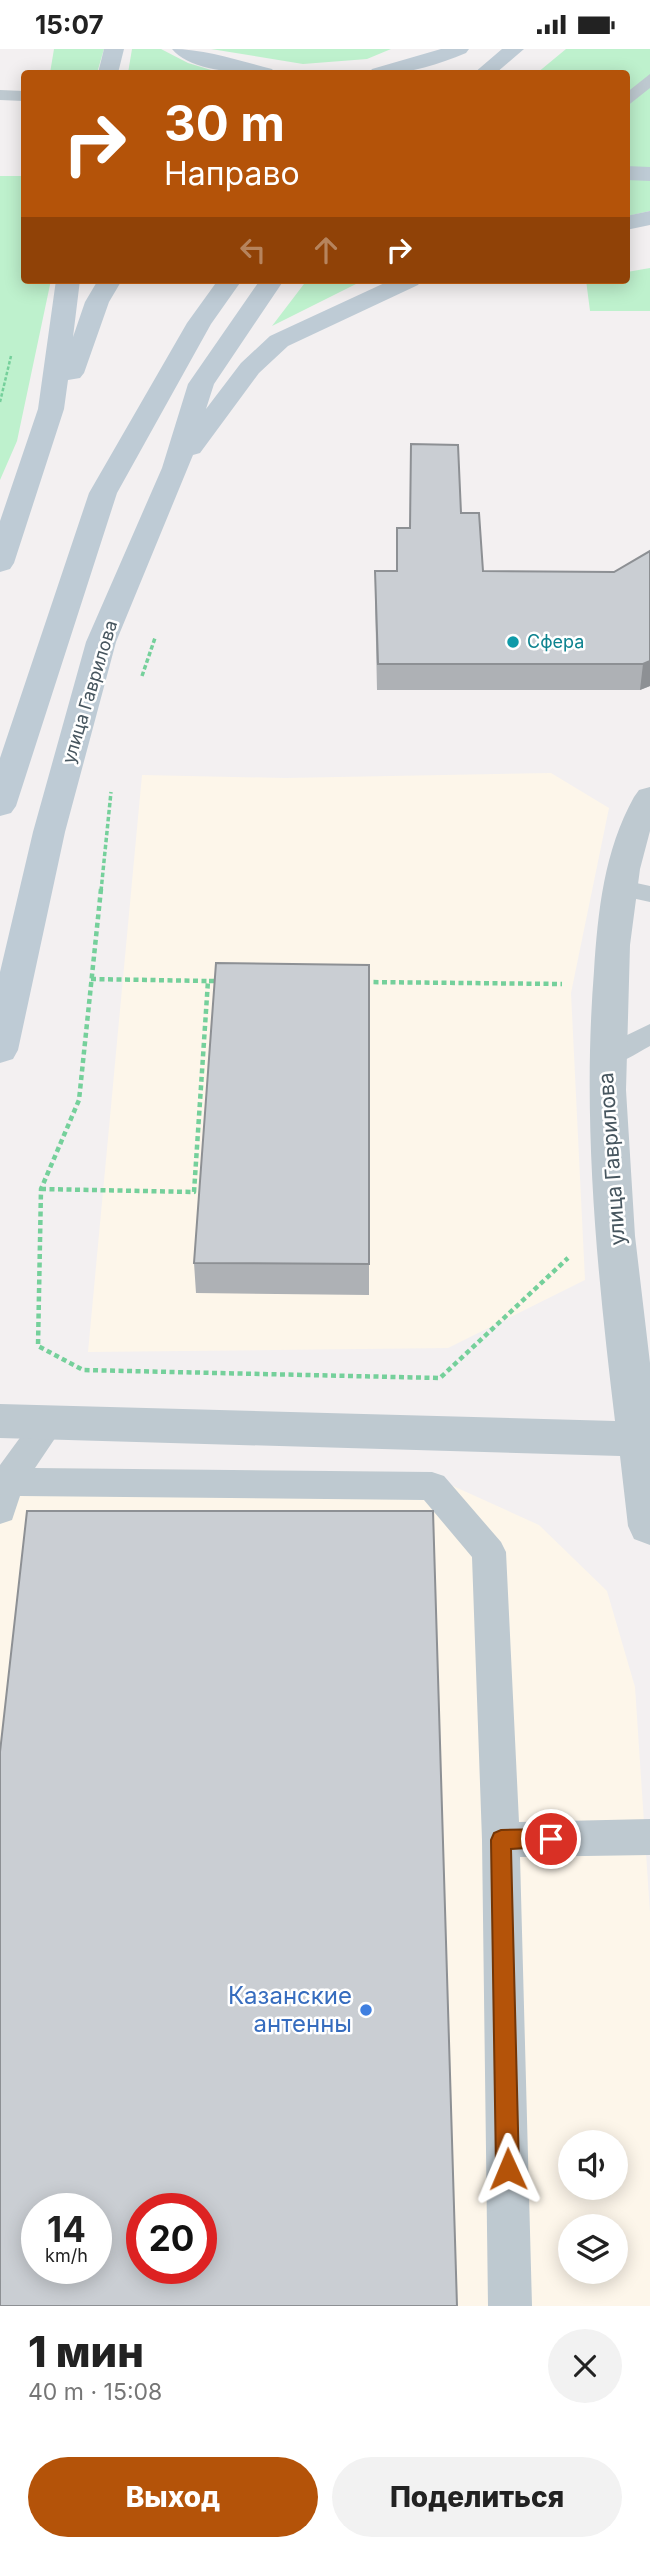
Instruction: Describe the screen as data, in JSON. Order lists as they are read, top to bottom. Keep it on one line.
{"streets":{"main road":["улица Гаврилова"]},"places":["Сфера","Казанские антенны"],"page":{"status":"15:07","turn":["30 m","Направо"],"speed":"14 km/h","limit":"20","heading":["1 мин","40 m · 15:08"],"buttons":["Выход","Поделиться"]}}
